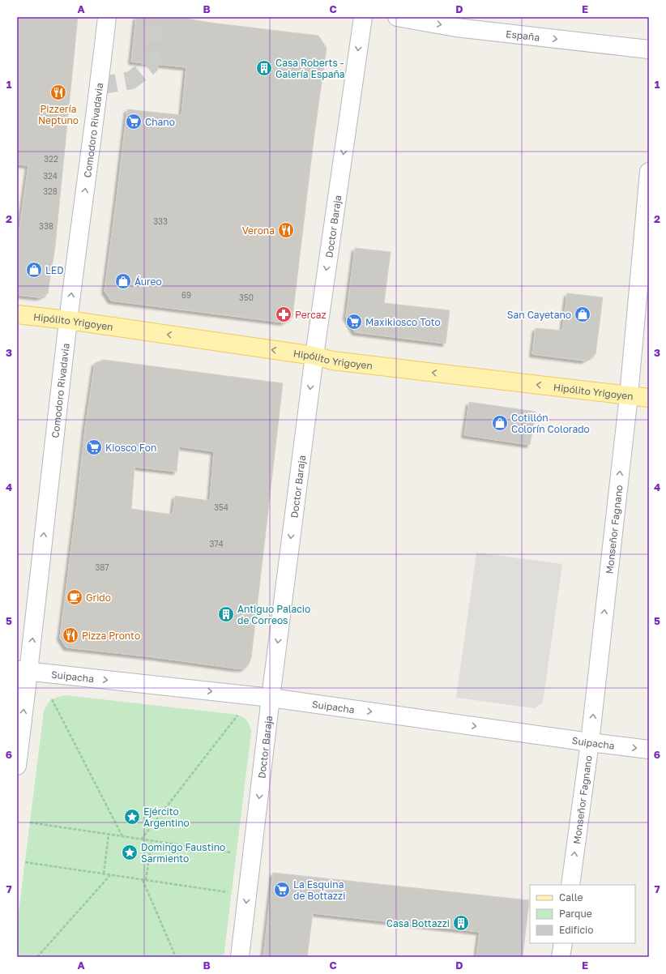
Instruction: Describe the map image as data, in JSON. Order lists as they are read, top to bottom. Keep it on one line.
{"streets":{"main road":["Hipólito Yrigoyen"],"street":["España","Comodoro Rivadavia","Doctor Baraja","Monseñor Fagnano","Suipacha"]},"crossings":[["Comodoro Rivadavia","Hipólito Yrigoyen"],["Comodoro Rivadavia","Suipacha"],["Doctor Baraja","Hipólito Yrigoyen"],["Doctor Baraja","Suipacha"],["Hipólito Yrigoyen","Monseñor Fagnano"],["Monseñor Fagnano","Suipacha"]],"one_way":["España","Comodoro Rivadavia","Doctor Baraja","Hipólito Yrigoyen","Monseñor Fagnano","Suipacha"],"places":{"building":["Casa Roberts - Galería España","Antiguo Palacio de Correos","Casa Bottazzi"],"restaurant":["Pizzería Neptuno","Verona","Pizza Pronto"],"supermarket":["Chano","Maxikiosco Toto","Kiosco Fon","La Esquina de Bottazzi"],"shop":["LED","Áureo","San Cayetano","Cotillón Colorín Colorado"],"pharmacy":["Percaz"],"cafe":["Grido"],"place":["Ejército Argentino","Domingo Faustino Sarmiento"]},"house_numbers":["322","324","328","333","338","69","350","354","374","387"],"legend":["Calle","Parque","Edificio"],"grid":{"columns":["A","B","C","D","E"],"rows":["1","2","3","4","5","6","7"]}}
